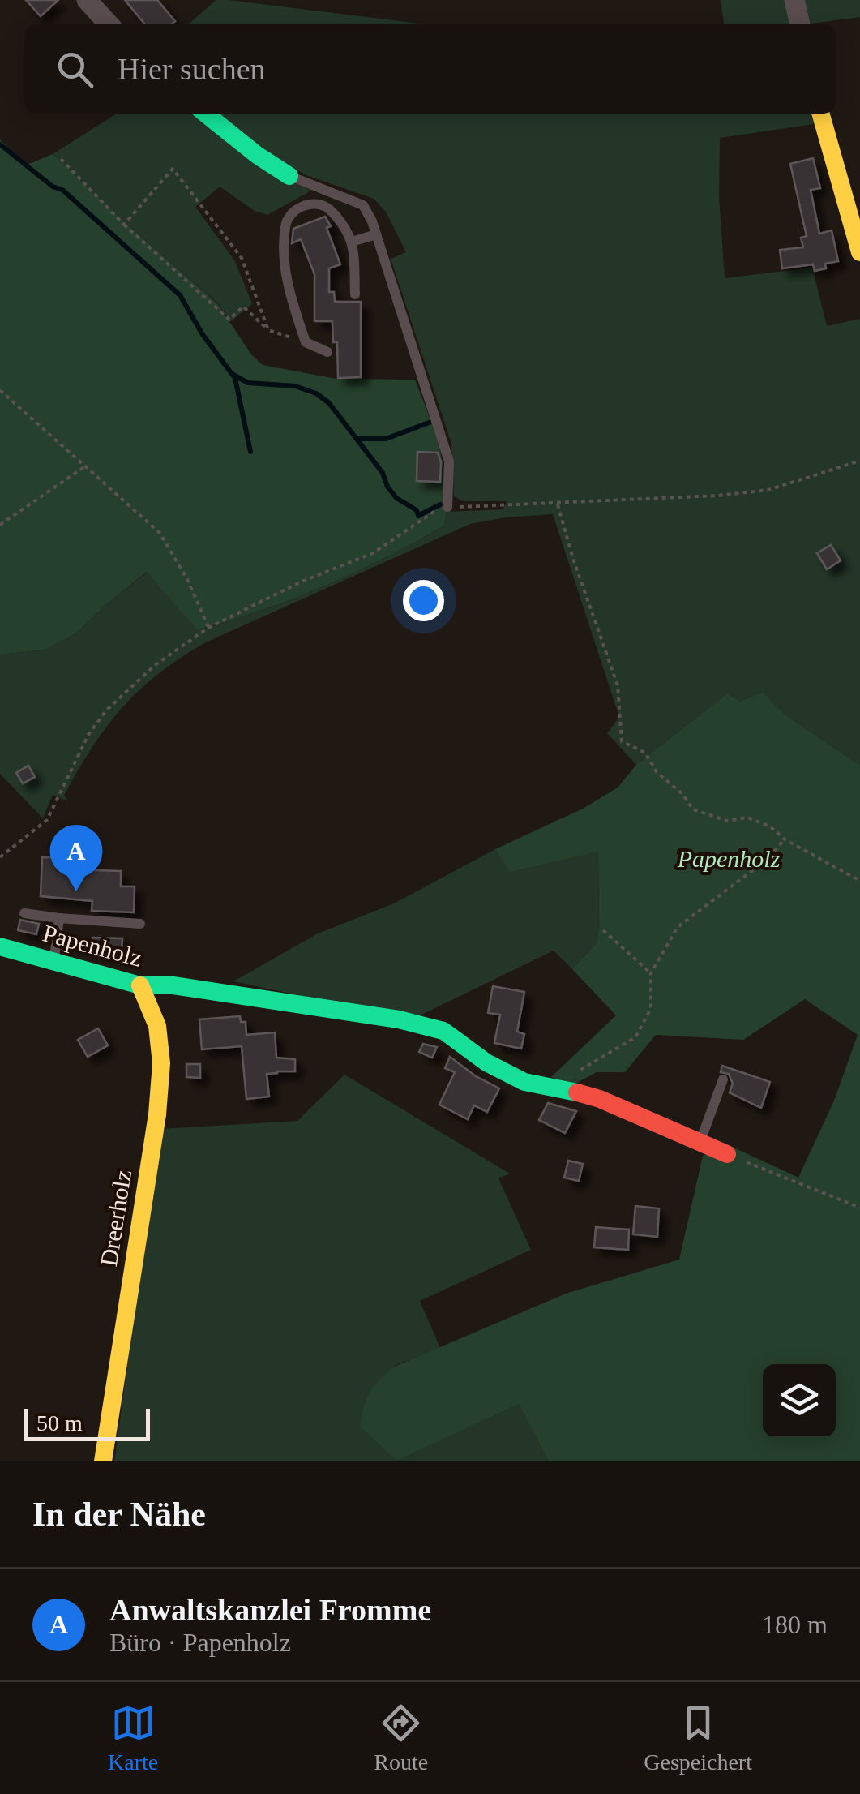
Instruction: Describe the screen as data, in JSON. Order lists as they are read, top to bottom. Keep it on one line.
{"streets":{"street":["Papenholz","Dreerholz"]},"crossings":[["Papenholz","Dreerholz"]],"parks":["Papenholz"],"scale_bar":"50 m","page":{"search":"Hier suchen","pins":"A","scale":"50 m","heading":"In der Nähe","list":[{"mark":"A","name":"Anwaltskanzlei Fromme","note":"Büro · Papenholz","value":"180 m"}],"nav":["Karte","Route","Gespeichert"]}}
